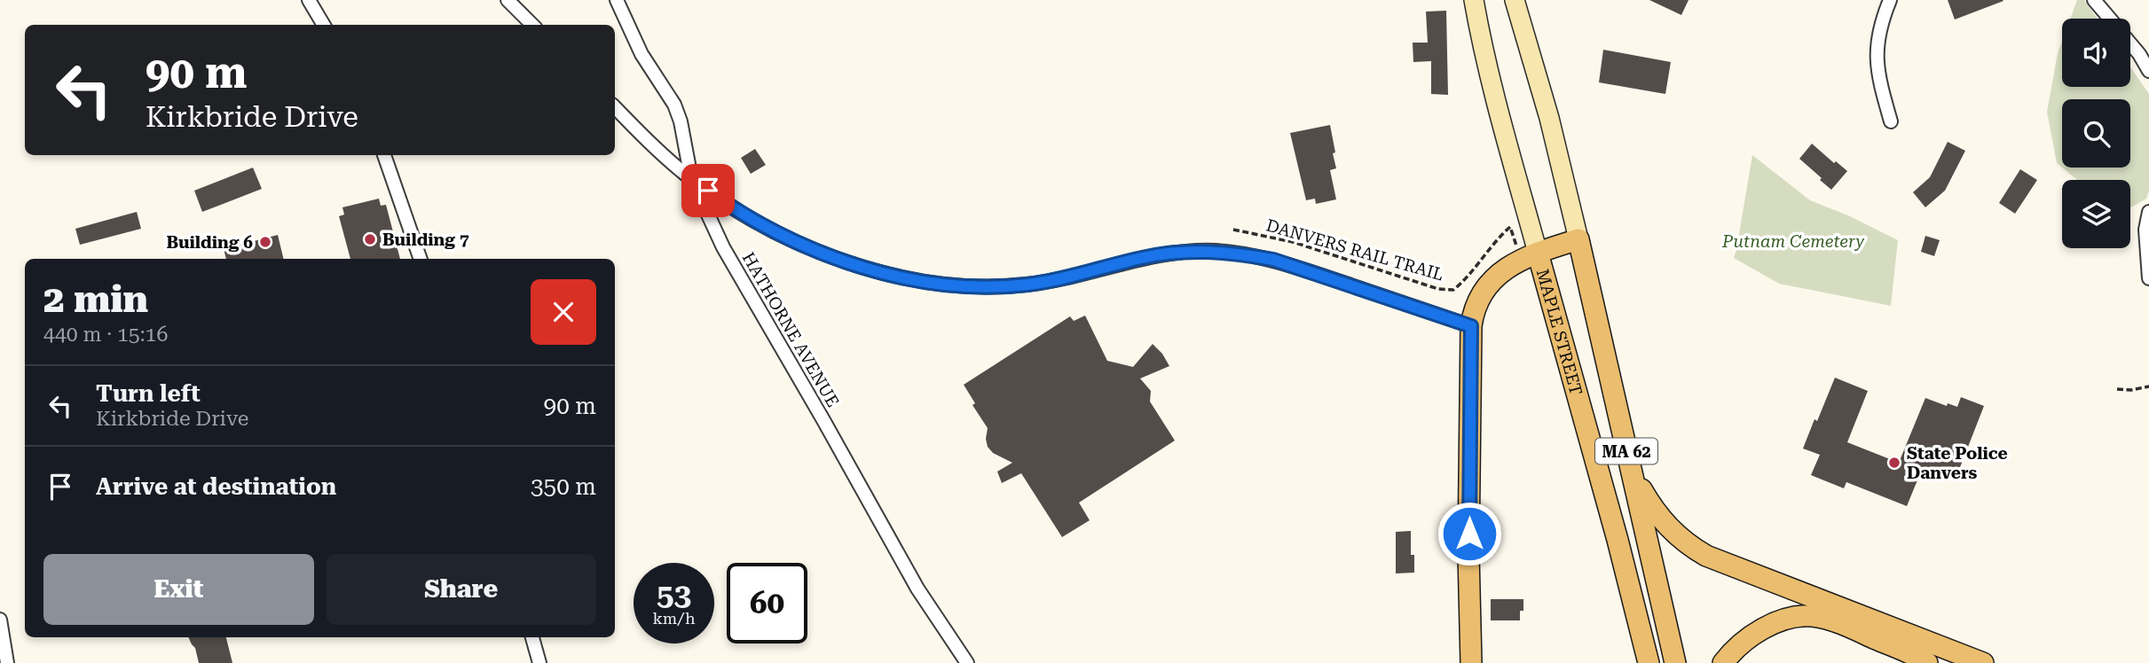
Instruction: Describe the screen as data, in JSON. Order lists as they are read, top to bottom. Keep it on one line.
{"streets":{"main road":["MAPLE STREET","MA 62"],"street":["HATHORNE AVENUE"],"path":["DANVERS RAIL TRAIL"]},"crossings":[["DANVERS RAIL TRAIL","MAPLE STREET"]],"parks":["Putnam Cemetery"],"places":["Building 7","Building 6","State Police Danvers"],"page":{"turn":["90 m","Kirkbride Drive"],"heading":["2 min","440 m · 15:16"],"list":[{"name":"Turn left","note":"Kirkbride Drive","value":"90 m"},{"name":"Arrive at destination","value":"350 m"}],"buttons":["Exit","Share"],"speed":"53 km/h","limit":"60"}}
